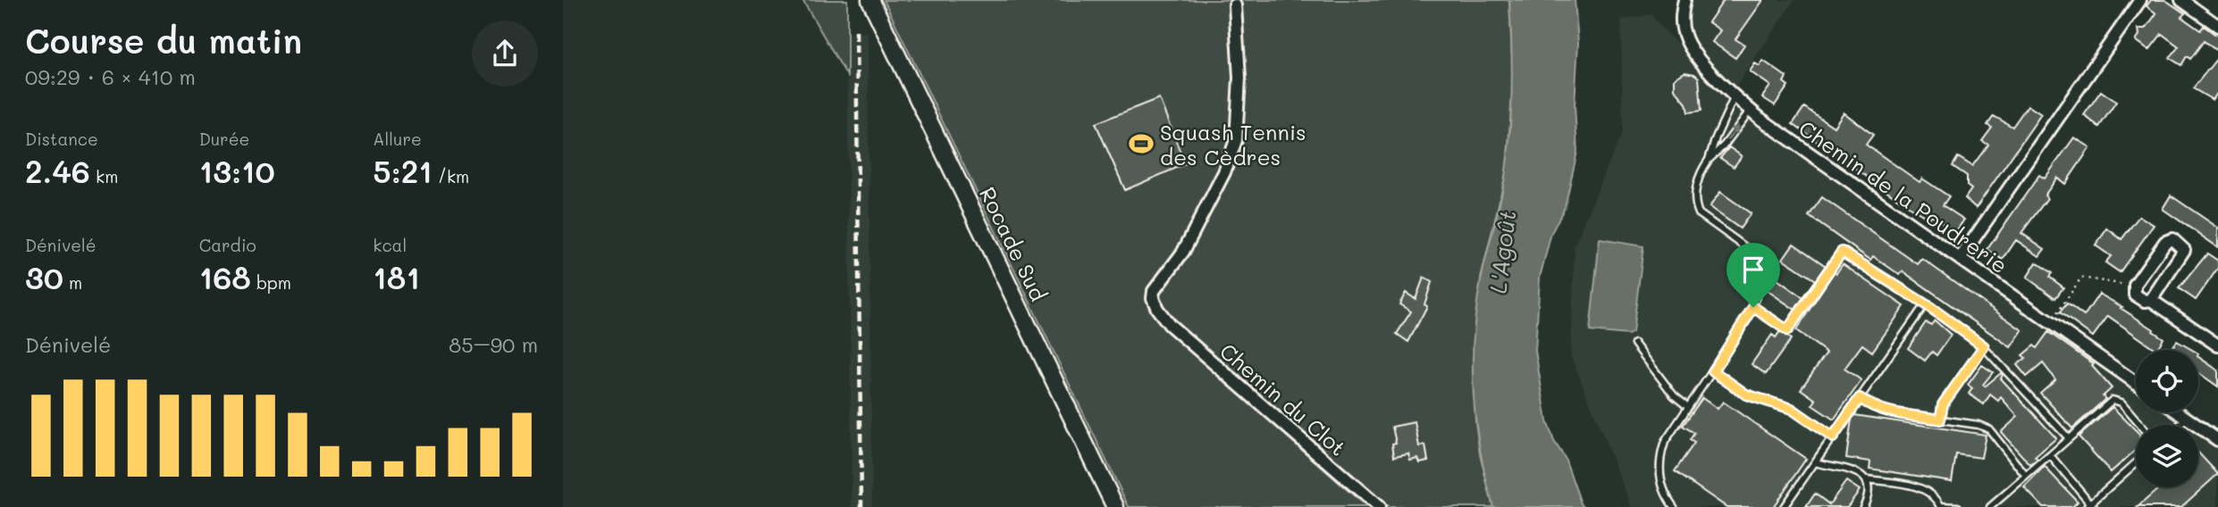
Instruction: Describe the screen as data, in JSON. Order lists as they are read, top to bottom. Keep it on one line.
{"streets":{"main road":["Rocade Sud"],"street":["Chemin de la Poudrerie","Chemin du Clot"]},"water":["L'Agoût"],"places":{"sports":["Squash Tennis des Cèdres"]},"page":{"heading":["Course du matin","09:29 · 6 × 410 m"],"stats":[["Distance","2.46 km"],["Durée","13:10"],["Allure","5:21 /km"],["Dénivelé","30 m"],["Cardio","168 bpm"],["kcal","181"]],"chart":["Dénivelé","85–90 m"]}}
